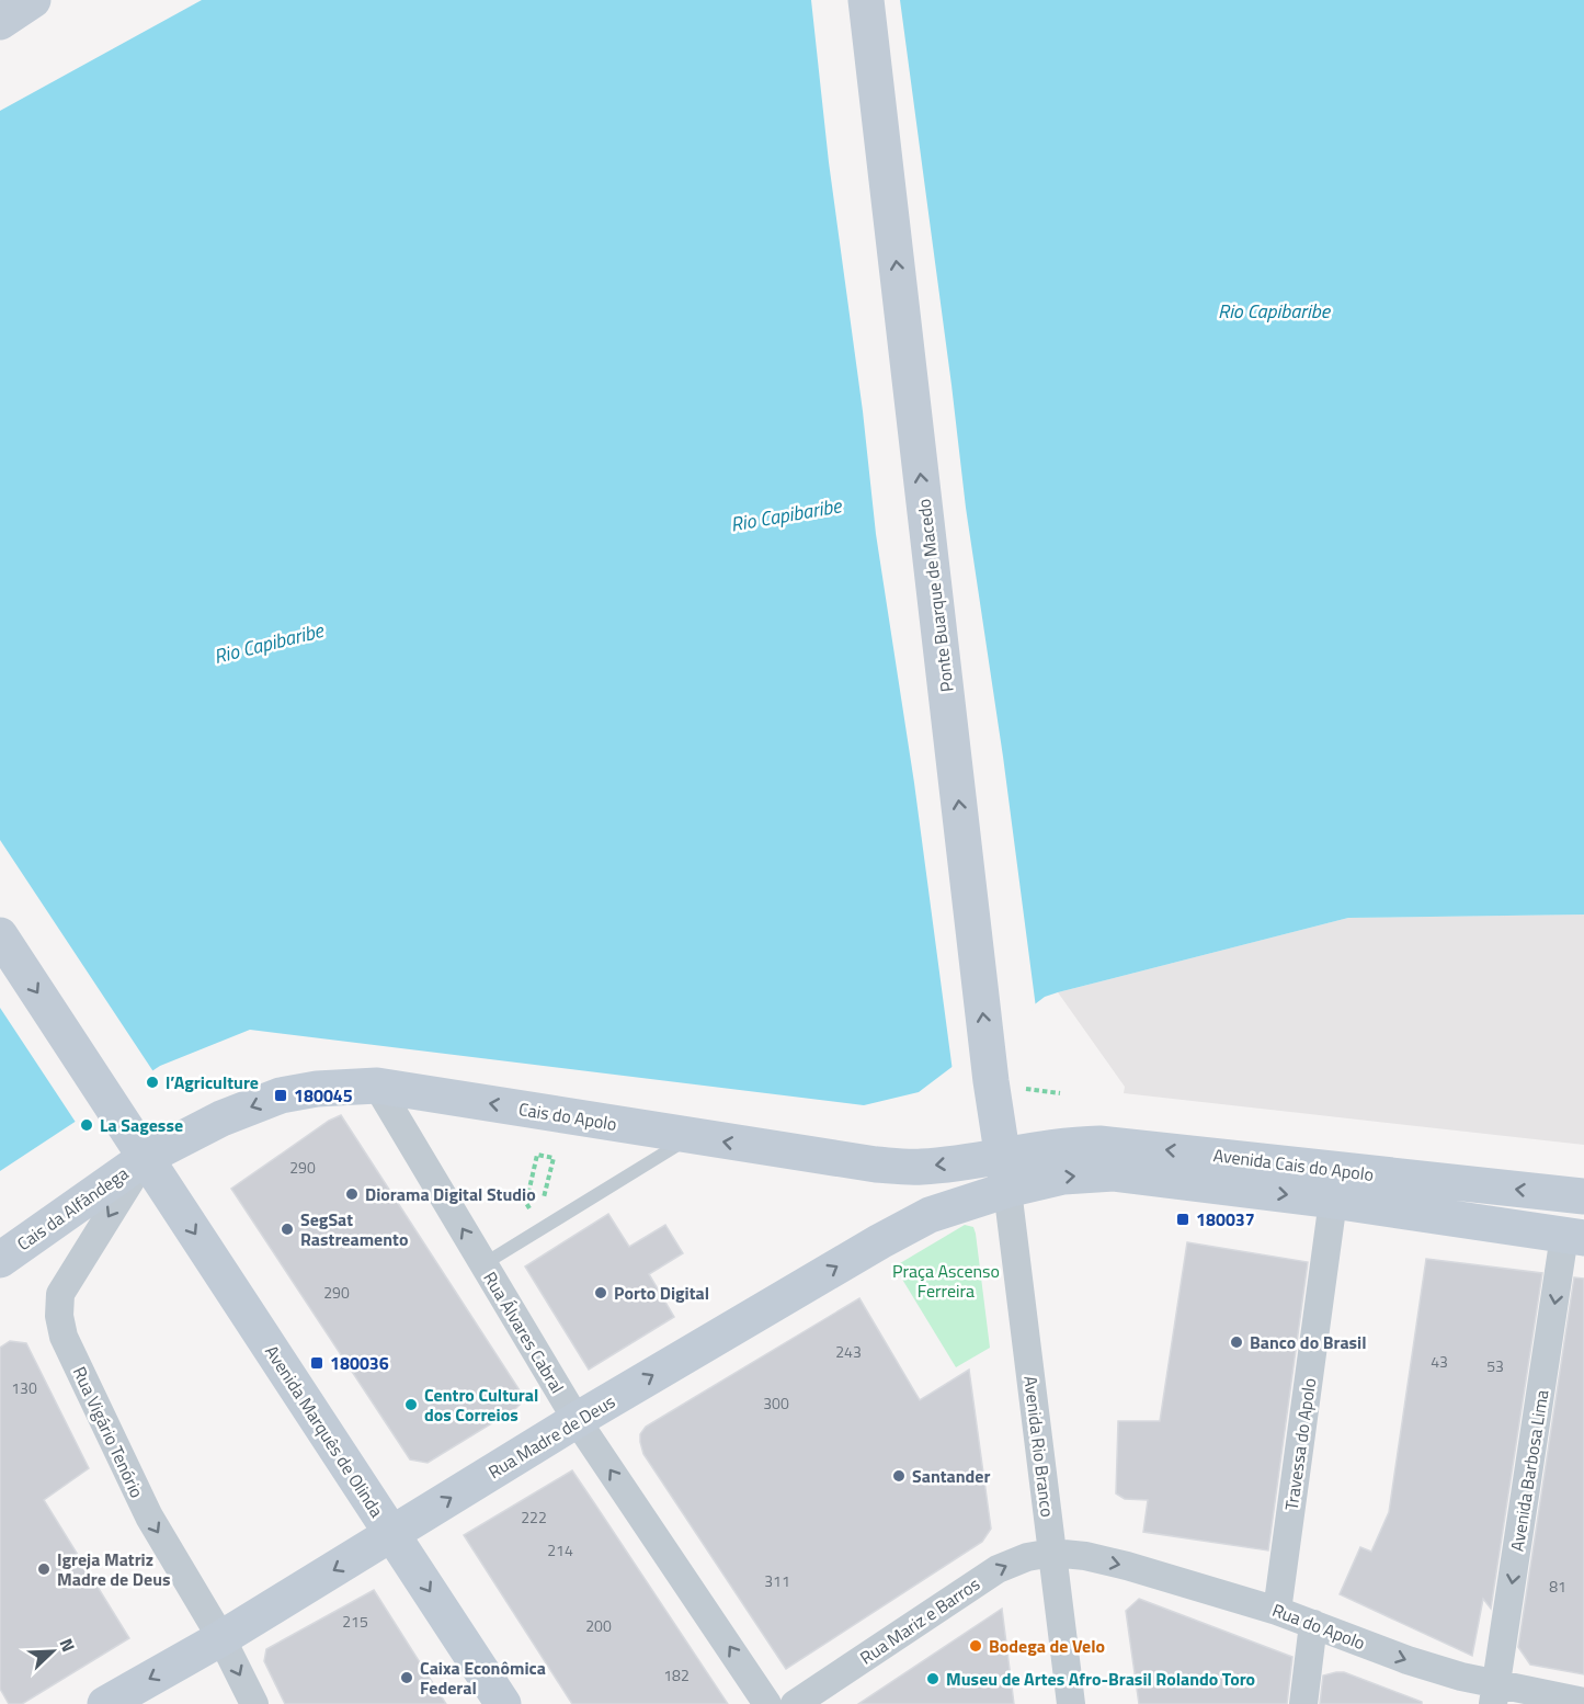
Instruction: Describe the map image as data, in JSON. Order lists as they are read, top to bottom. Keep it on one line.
{"streets":{"main road":["Ponte Buarque de Macedo","Cais do Apolo","Avenida Cais do Apolo","Cais da Alfândega","Avenida Marquês de Olinda","Rua Madre de Deus"],"street":["Rua Álvares Cabral","Rua Vigário Tenório","Travessa do Apolo","Avenida Rio Branco","Avenida Barbosa Lima","Rua Mariz e Barros","Rua do Apolo"]},"crossings":[["Ponte Buarque de Macedo","Cais do Apolo"],["Ponte Buarque de Macedo","Avenida Cais do Apolo"],["Ponte Buarque de Macedo","Rua Madre de Deus"],["Ponte Buarque de Macedo","Avenida Rio Branco"],["Cais do Apolo","Avenida Cais do Apolo"],["Cais do Apolo","Cais da Alfândega"],["Cais do Apolo","Rua Álvares Cabral"],["Cais do Apolo","Avenida Marquês de Olinda"],["Cais do Apolo","Rua Vigário Tenório"],["Cais do Apolo","Rua Madre de Deus"],["Cais do Apolo","Avenida Rio Branco"],["Avenida Cais do Apolo","Rua Madre de Deus"],["Avenida Cais do Apolo","Travessa do Apolo"],["Avenida Cais do Apolo","Avenida Rio Branco"],["Avenida Cais do Apolo","Avenida Barbosa Lima"],["Cais da Alfândega","Avenida Marquês de Olinda"],["Cais da Alfândega","Rua Vigário Tenório"],["Rua Álvares Cabral","Rua Madre de Deus"],["Avenida Marquês de Olinda","Rua Vigário Tenório"],["Avenida Marquês de Olinda","Rua Madre de Deus"],["Rua Vigário Tenório","Rua Madre de Deus"],["Rua Madre de Deus","Avenida Rio Branco"],["Travessa do Apolo","Rua do Apolo"],["Avenida Rio Branco","Rua Mariz e Barros"],["Avenida Rio Branco","Rua do Apolo"],["Avenida Barbosa Lima","Rua do Apolo"],["Rua Mariz e Barros","Rua do Apolo"]],"one_way":["Ponte Buarque de Macedo","Cais do Apolo","Rua Álvares Cabral","Avenida Marquês de Olinda","Rua Vigário Tenório","Avenida Barbosa Lima","Rua Mariz e Barros","Rua do Apolo"],"water":["Rio Capibaribe"],"parks":["Praça Ascenso Ferreira"],"places":{"other":["l’Agriculture","La Sagesse","Diorama Digital Studio","SegSat Rastreamento","Porto Digital","Banco do Brasil","Centro Cultural dos Correios","Santander","Igreja Matriz Madre de Deus","Bodega de Velo","Caixa Econômica Federal","Museu de Artes Afro-Brasil Rolando Toro"],"transit":["180045","180037","180036"]},"house_numbers":["290","290","243","43","53","130","300","222","214","311","81","215","200","182"],"north":"top right"}
